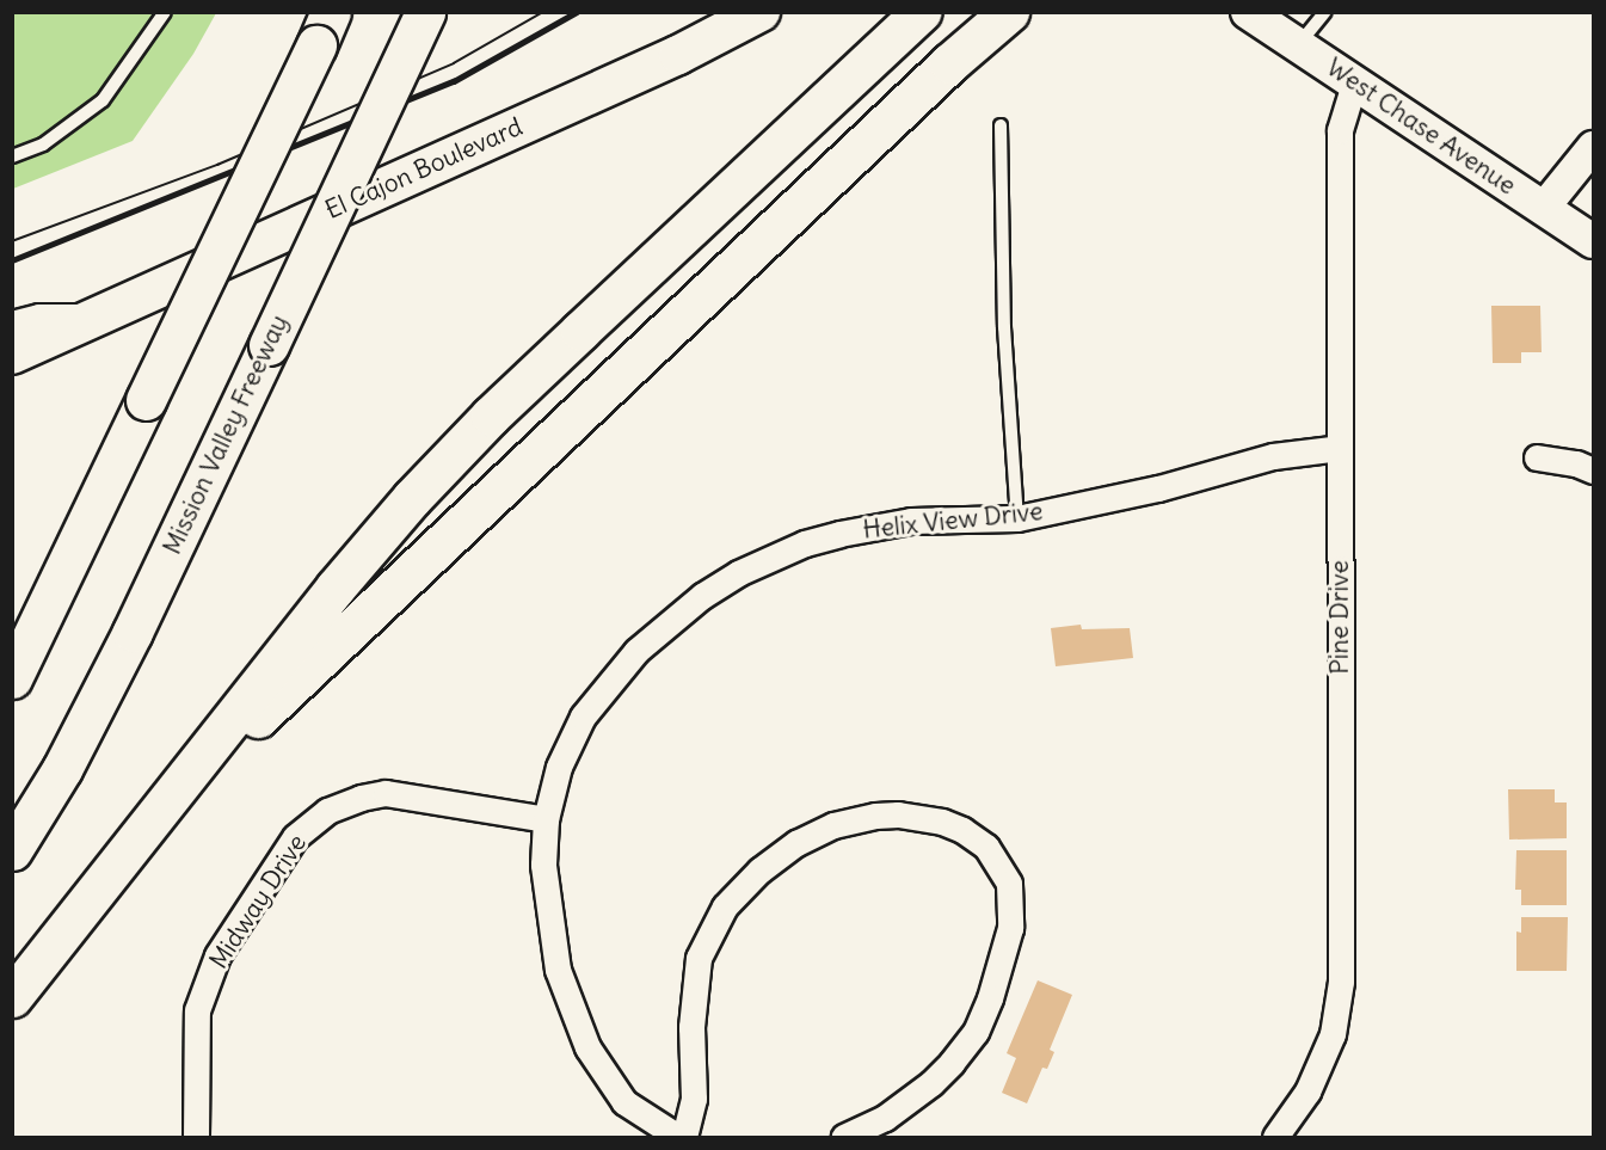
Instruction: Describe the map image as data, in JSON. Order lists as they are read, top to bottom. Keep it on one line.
{"streets":{"highway":["Mission Valley Freeway"],"main road":["West Chase Avenue","El Cajon Boulevard"],"street":["Helix View Drive","Pine Drive","Midway Drive"]},"crossings":[["West Chase Avenue","Pine Drive"],["Helix View Drive","Pine Drive"],["Helix View Drive","Midway Drive"]]}
